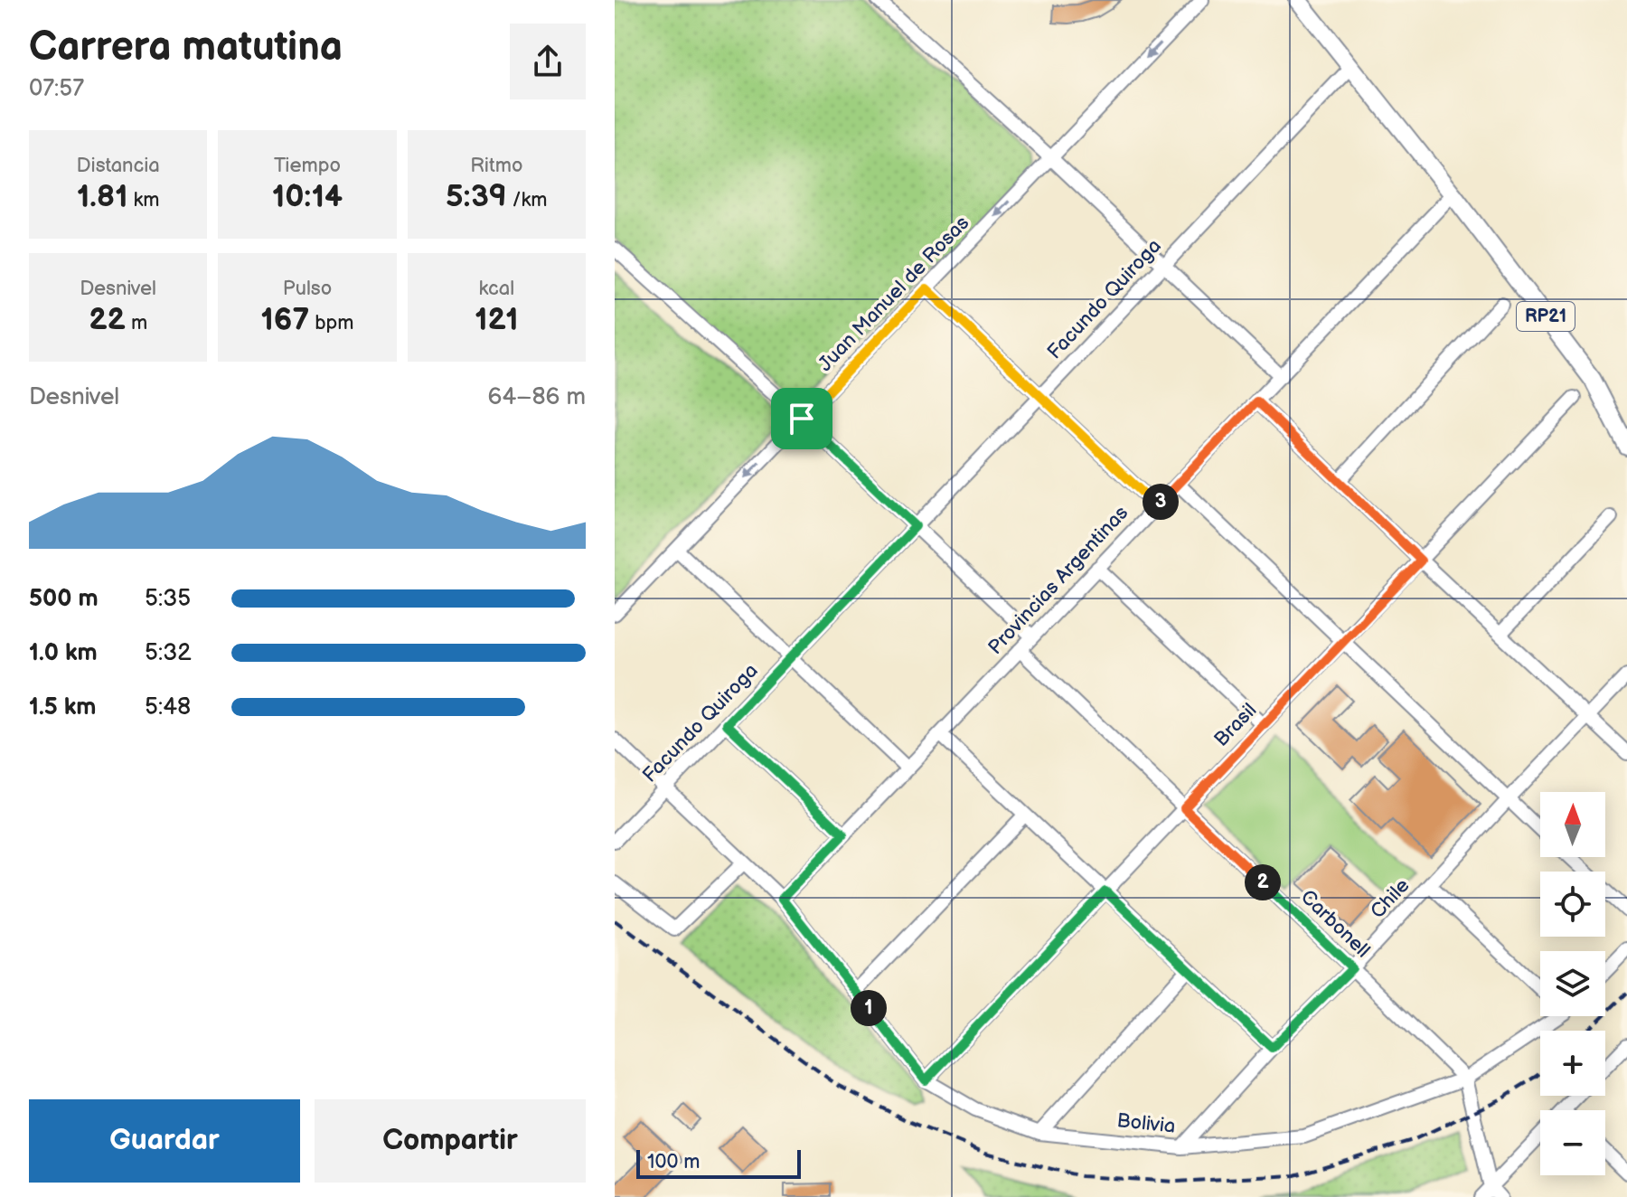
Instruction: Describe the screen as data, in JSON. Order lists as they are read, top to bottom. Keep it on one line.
{"streets":{"main road":["RP21"],"street":["Juan Manuel de Rosas","Facundo Quiroga","Provincias Argentinas","Brasil","Chile","Carbonell","Bolivia"]},"crossings":[["Facundo Quiroga","RP21"],["Facundo Quiroga","Bolivia"],["RP21","Provincias Argentinas"],["Provincias Argentinas","Carbonell"],["Provincias Argentinas","Bolivia"],["Brasil","Carbonell"],["Brasil","Bolivia"],["Chile","Carbonell"],["Chile","Bolivia"],["Carbonell","Bolivia"]],"one_way":["Juan Manuel de Rosas"],"scale_bar":"100 m","north":"top","page":{"heading":["Carrera matutina","07:57"],"stats":[["Distancia","1.81 km"],["Tiempo","10:14"],["Ritmo","5:39 /km"],["Desnivel","22 m"],["Pulso","167 bpm"],["kcal","121"]],"chart":["Desnivel","64–86 m"],"pins":["3","2","1"],"list":[{"name":"500 m","note":"5:35"},{"name":"1.0 km","note":"5:32"},{"name":"1.5 km","note":"5:48"}],"map_buttons":["+","−"],"buttons":["Guardar","Compartir"],"scale":"100 m"}}
